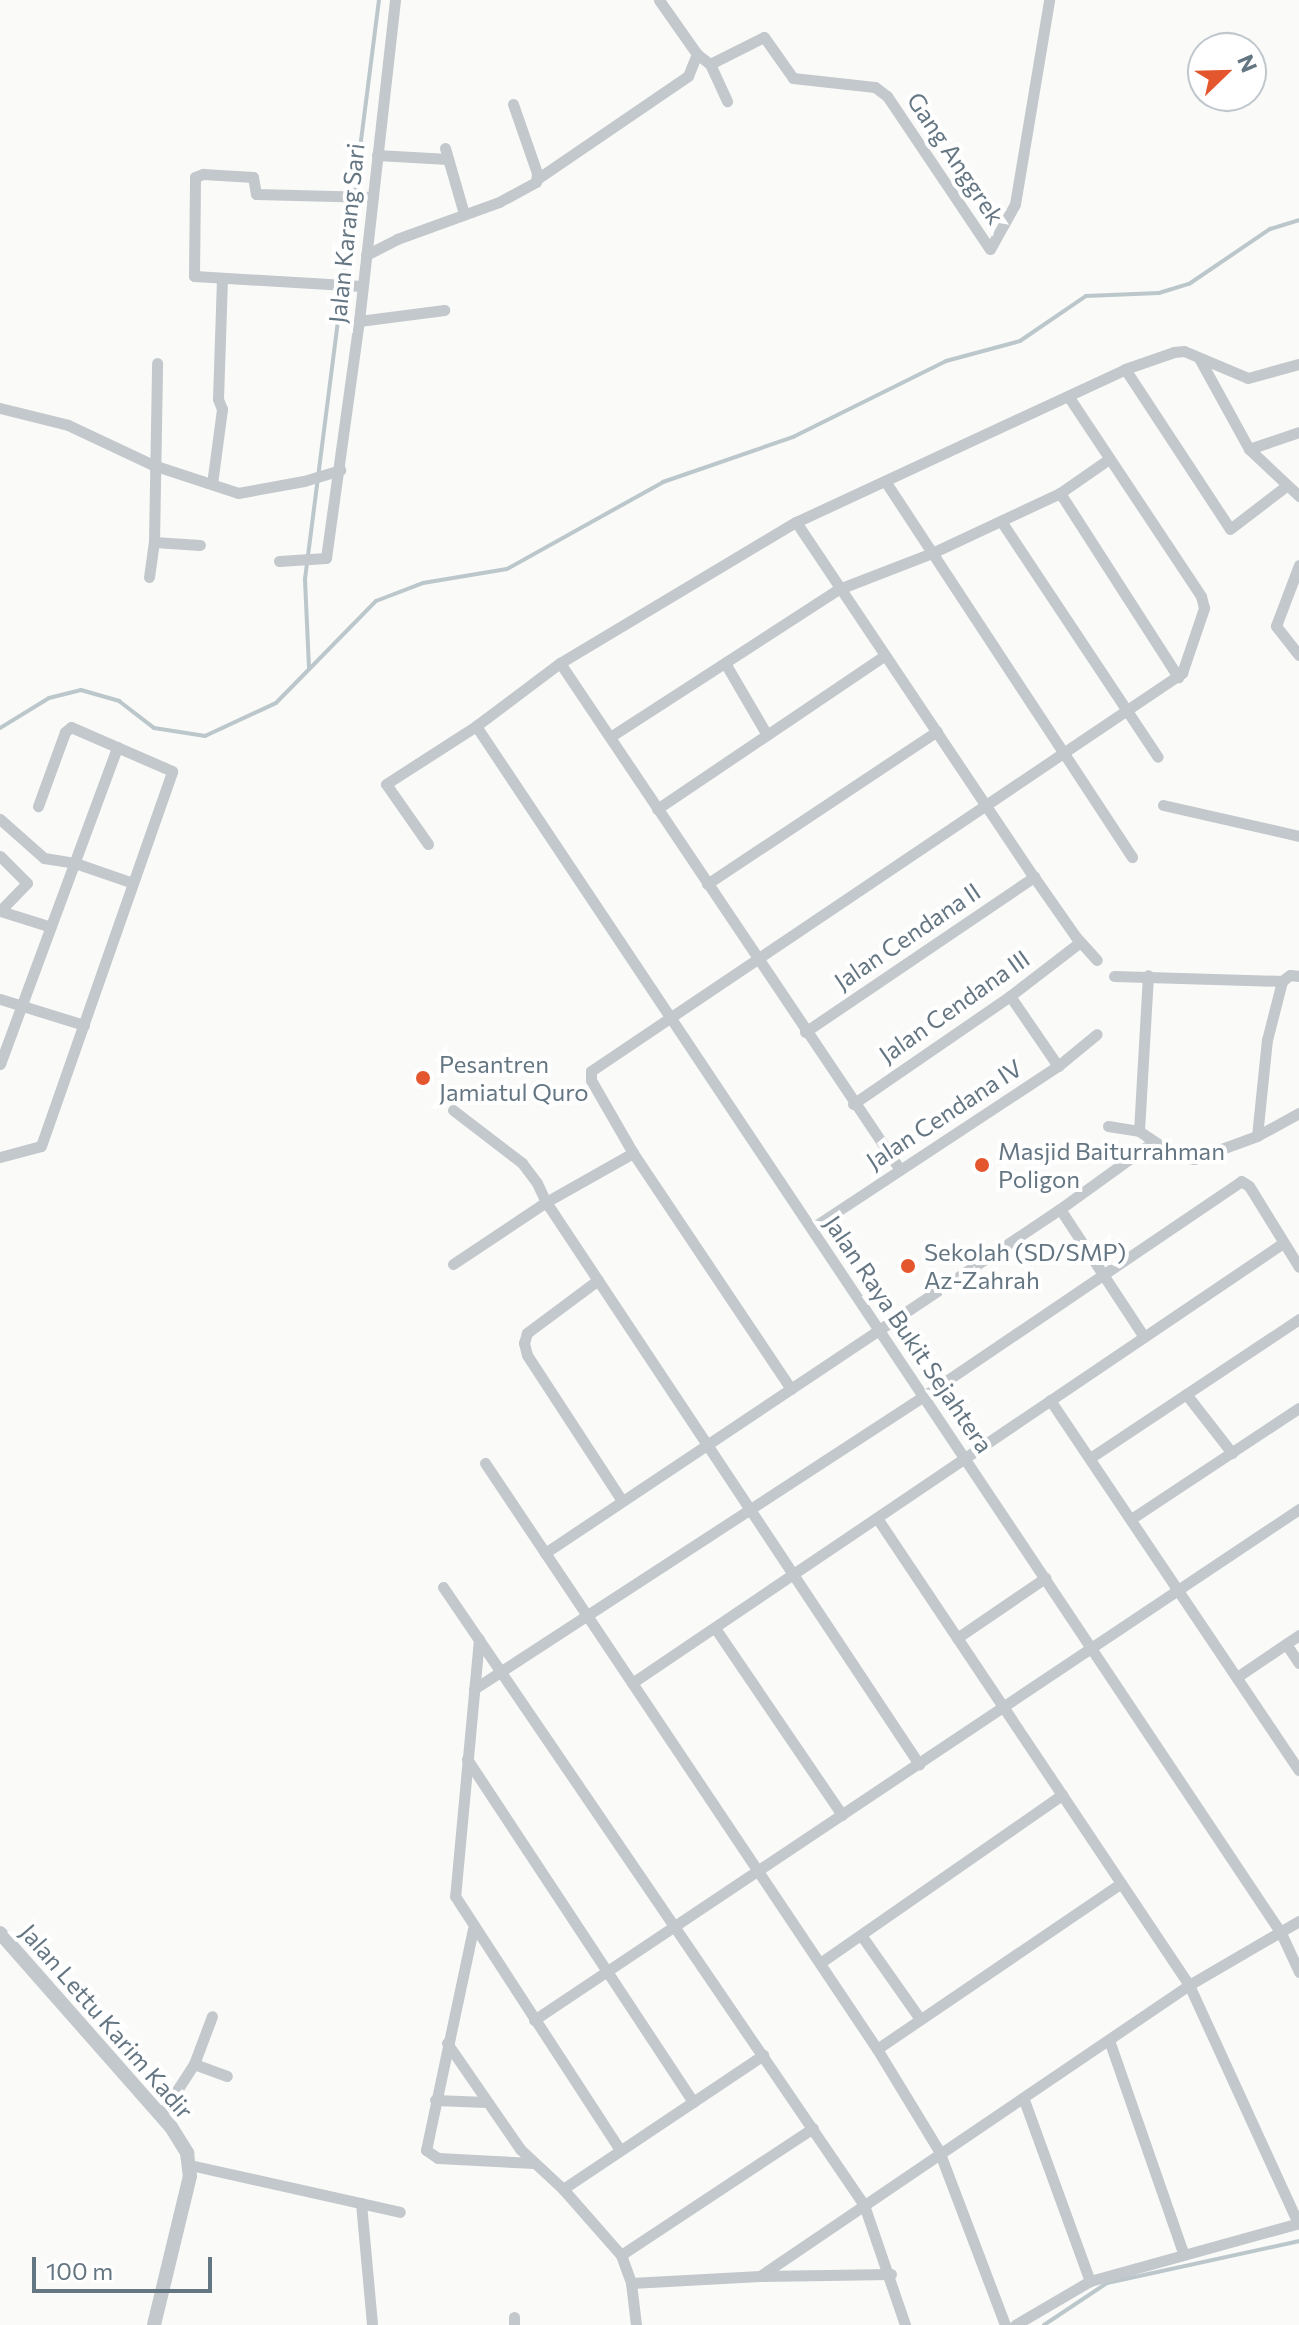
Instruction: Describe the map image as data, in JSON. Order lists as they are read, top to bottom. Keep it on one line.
{"streets":{"street":["Gang Anggrek","Jalan Karang Sari","Jalan Cendana II","Jalan Cendana III","Jalan Cendana IV","Jalan Raya Bukit Sejahtera","Jalan Lettu Karim Kadir"]},"crossings":[["Jalan Cendana IV","Jalan Raya Bukit Sejahtera"]],"places":["Pesantren Jamiatul Quro","Masjid Baiturrahman Poligon","Sekolah (SD/SMP) Az-Zahrah"],"scale_bar":"100 m","north":"top right"}
